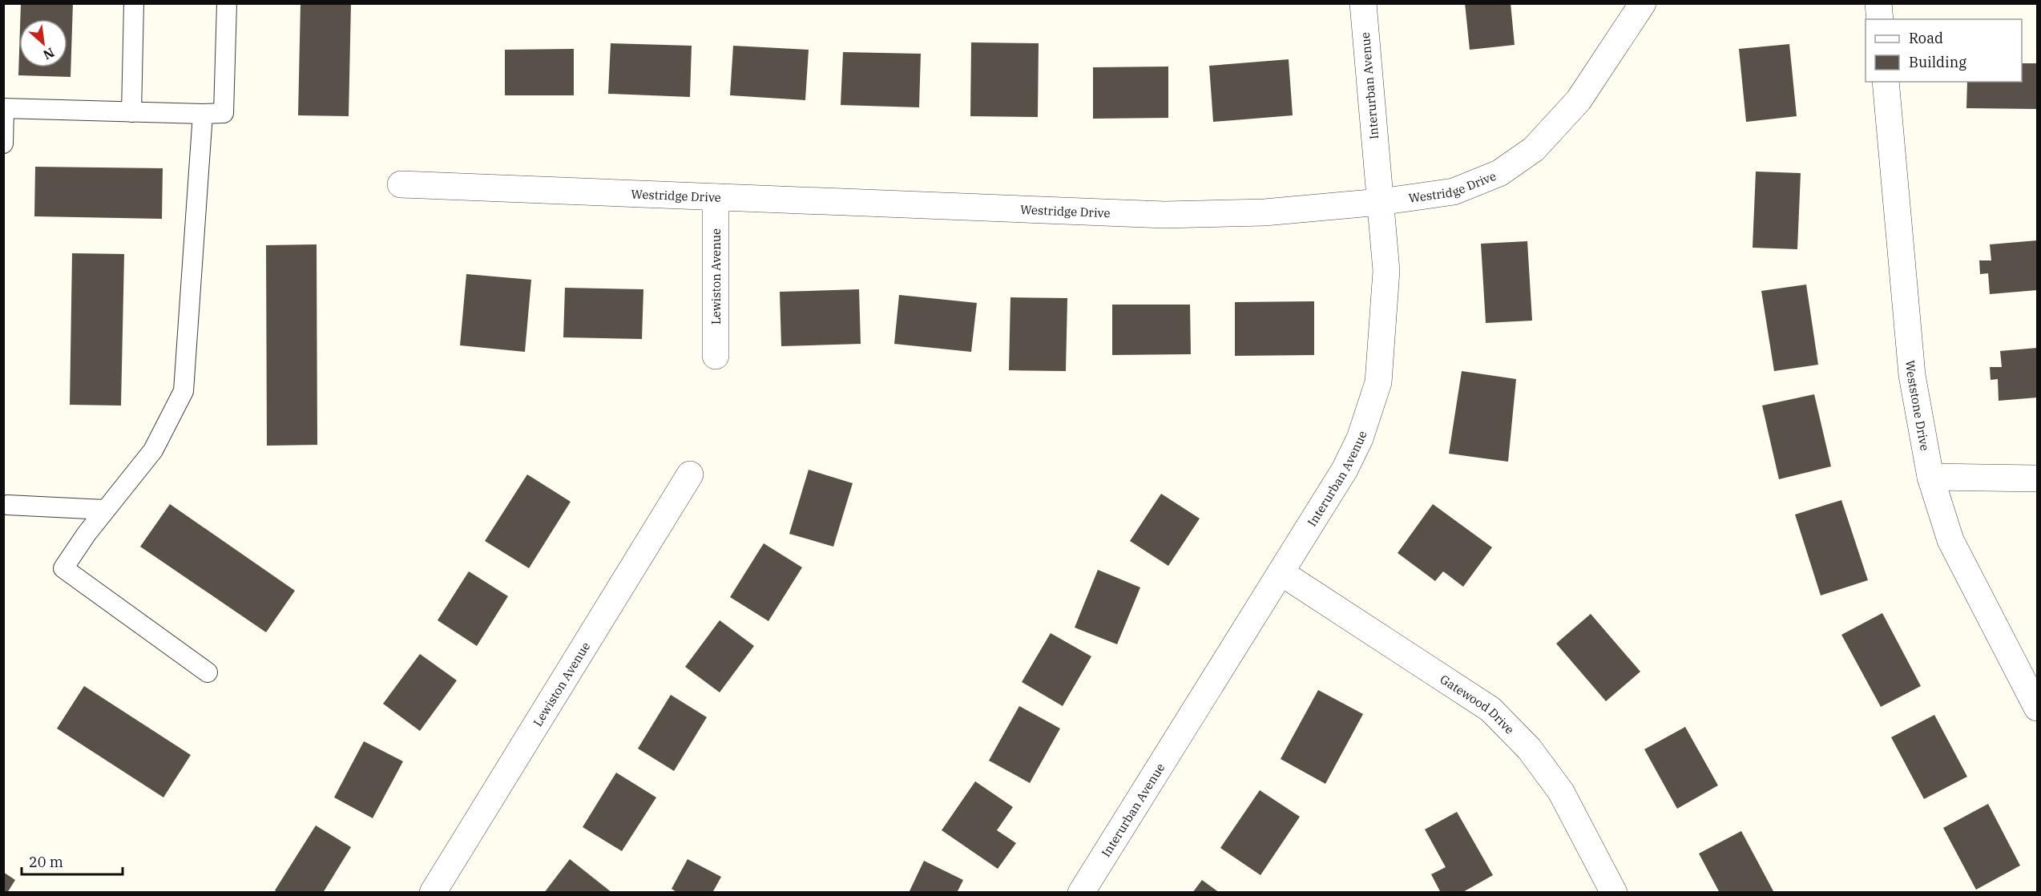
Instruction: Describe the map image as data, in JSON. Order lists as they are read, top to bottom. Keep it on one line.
{"streets":{"street":["Interurban Avenue","Westridge Drive","Lewiston Avenue","Weststone Drive","Gatewood Drive"]},"crossings":[["Interurban Avenue","Westridge Drive"],["Interurban Avenue","Gatewood Drive"],["Westridge Drive","Lewiston Avenue"]],"legend":["Road","Building"],"scale_bar":"20 m","north":"bottom right"}
